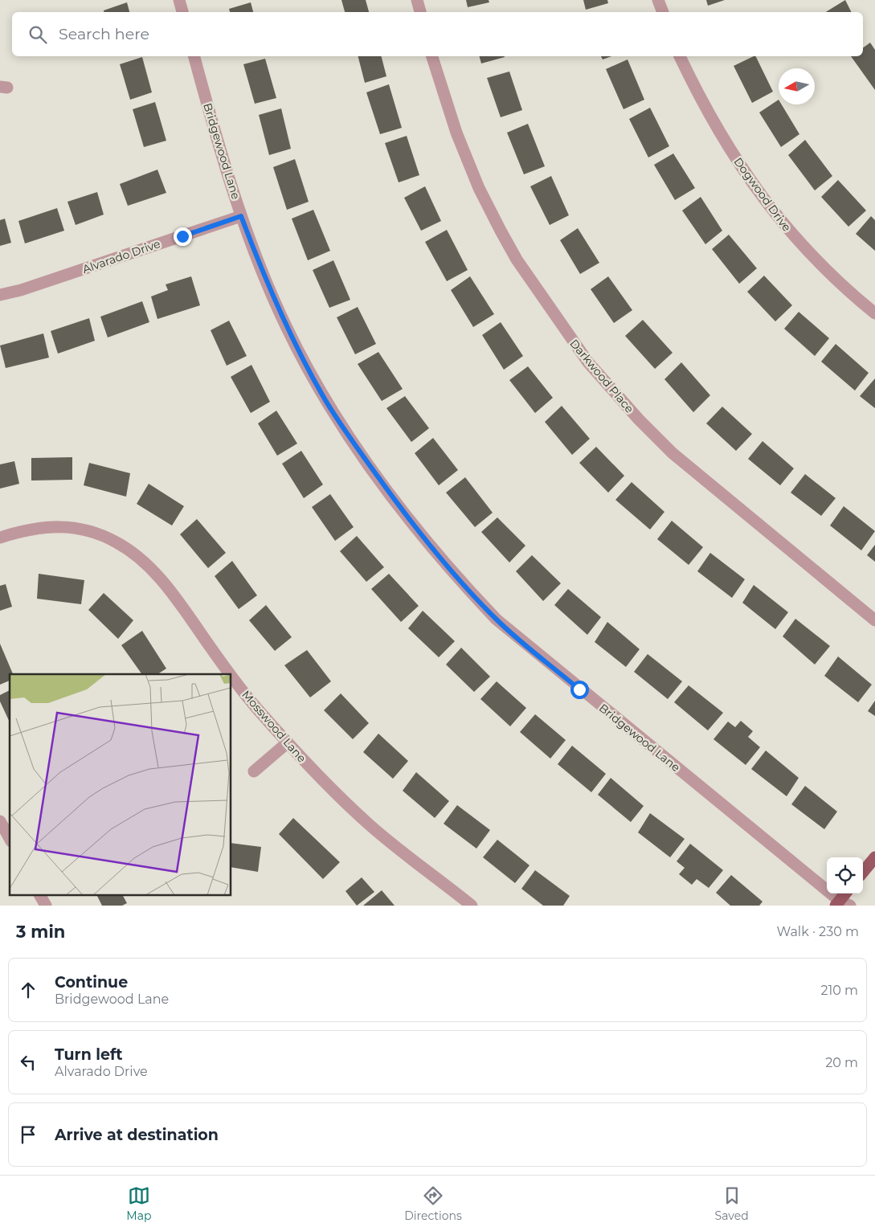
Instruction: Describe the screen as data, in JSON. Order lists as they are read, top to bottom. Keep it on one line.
{"streets":{"street":["Bridgewood Lane","Dogwood Drive","Alvarado Drive","Darkwood Place","Mosswood Lane"]},"crossings":[["Bridgewood Lane","Alvarado Drive"]],"north":"left","page":{"search":"Search here","heading":["3 min","Walk · 230 m"],"list":[["Continue","Bridgewood Lane","210 m"],["Turn left","Alvarado Drive","20 m"],"Arrive at destination"],"nav":["Map","Directions","Saved"]}}
